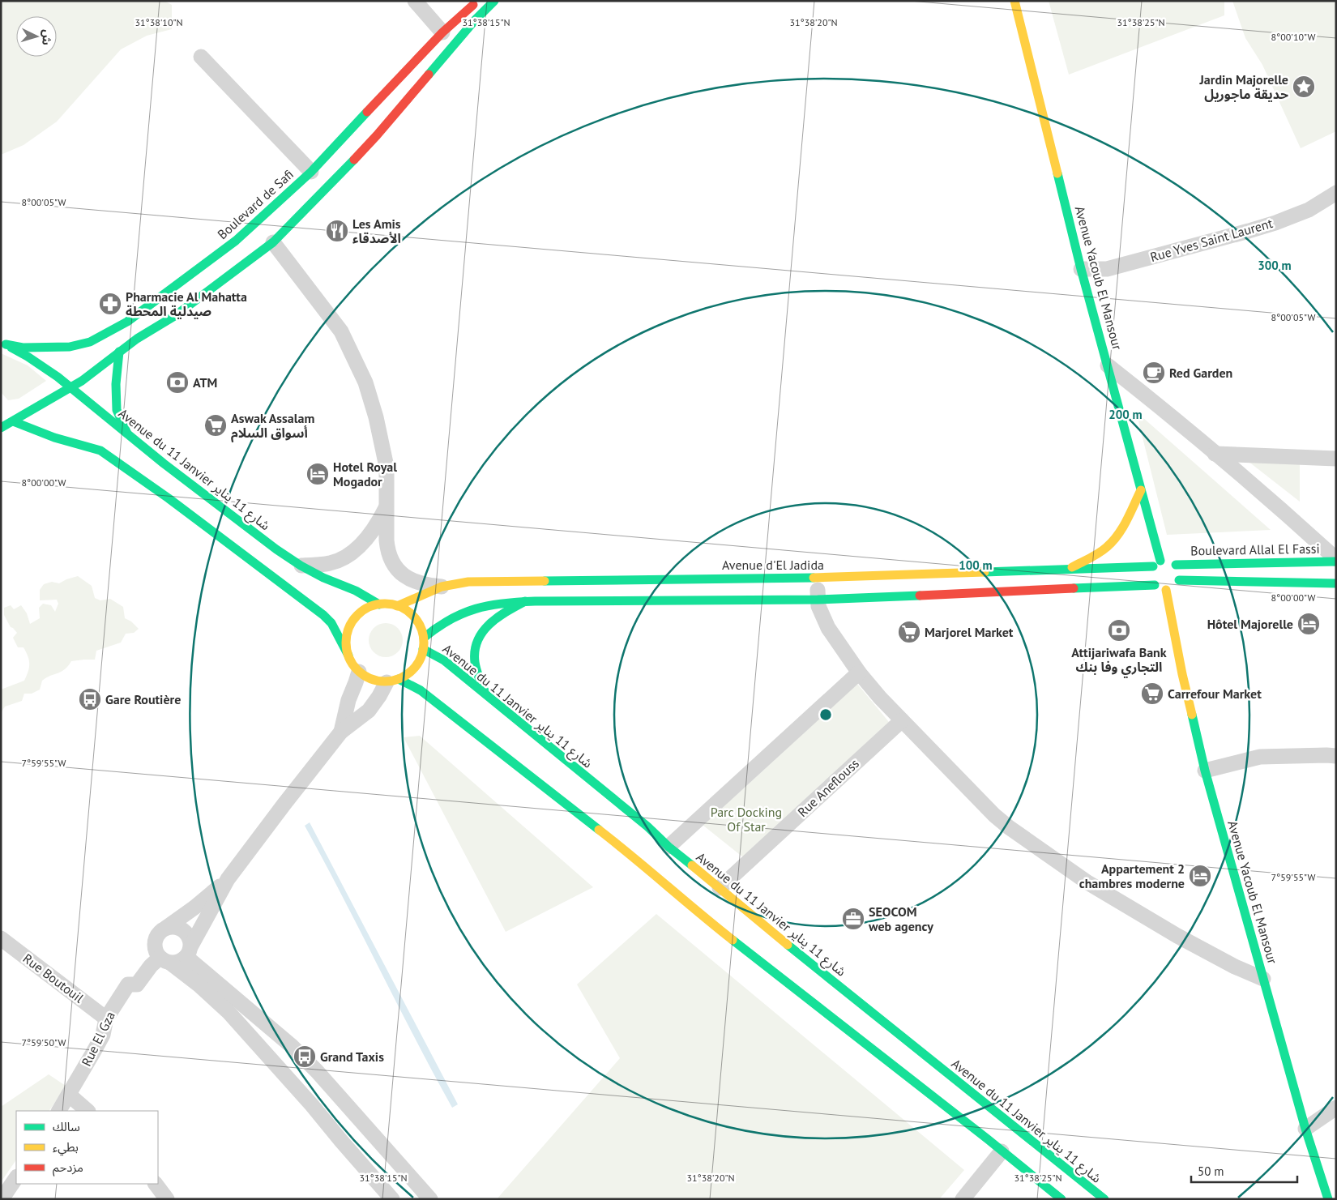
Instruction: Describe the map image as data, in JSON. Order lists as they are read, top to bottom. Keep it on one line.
{"streets":{"main road":["Boulevard de Safi","Avenue Yacoub El Mansour","Avenue du 11 Janvier شارع 11 يناير","Boulevard Allal El Fassi","Avenue d'El Jadida"],"street":["Rue Yves Saint Laurent","Rue Aneflouss","Rue Boutouil","Rue El Gza"]},"crossings":[["Boulevard de Safi","Avenue du 11 Janvier شارع 11 يناير"],["Rue Yves Saint Laurent","Avenue Yacoub El Mansour"],["Avenue Yacoub El Mansour","Boulevard Allal El Fassi"],["Avenue Yacoub El Mansour","Avenue d'El Jadida"],["Avenue du 11 Janvier شارع 11 يناير","Avenue d'El Jadida"],["Avenue du 11 Janvier شارع 11 يناير","Rue Aneflouss"],["Boulevard Allal El Fassi","Avenue d'El Jadida"],["Rue Boutouil","Rue El Gza"]],"parks":["Parc Docking Of Star"],"places":{"place":["Jardin Majorelle حديقة ماجوريل"],"restaurant":["Les Amis الأصدقاء"],"pharmacy":["Pharmacie Al Mahatta صيدلية المحطة"],"cafe":["Red Garden"],"bank":["ATM","Attijariwafa Bank التجاري وفا بنك"],"supermarket":["Aswak Assalam أسواق السلام","Marjorel Market","Carrefour Market"],"hotel":["Hotel Royal Mogador","Hôtel Majorelle","Appartement 2 chambres moderne"],"bus stop":["Gare Routière","Grand Taxis"],"office":["SEOCOM web agency"]},"legend":["سالك","بطيء","مزدحم"],"scale_bar":"50 m","north":"right","coordinates":["31°38'10\"N","31°38'15\"N","31°38'20\"N","31°38'25\"N","8°00'10\"W","8°00'05\"W","8°00'00\"W","7°59'55\"W","7°59'50\"W"],"rings":["300 m","200 m","100 m"]}
